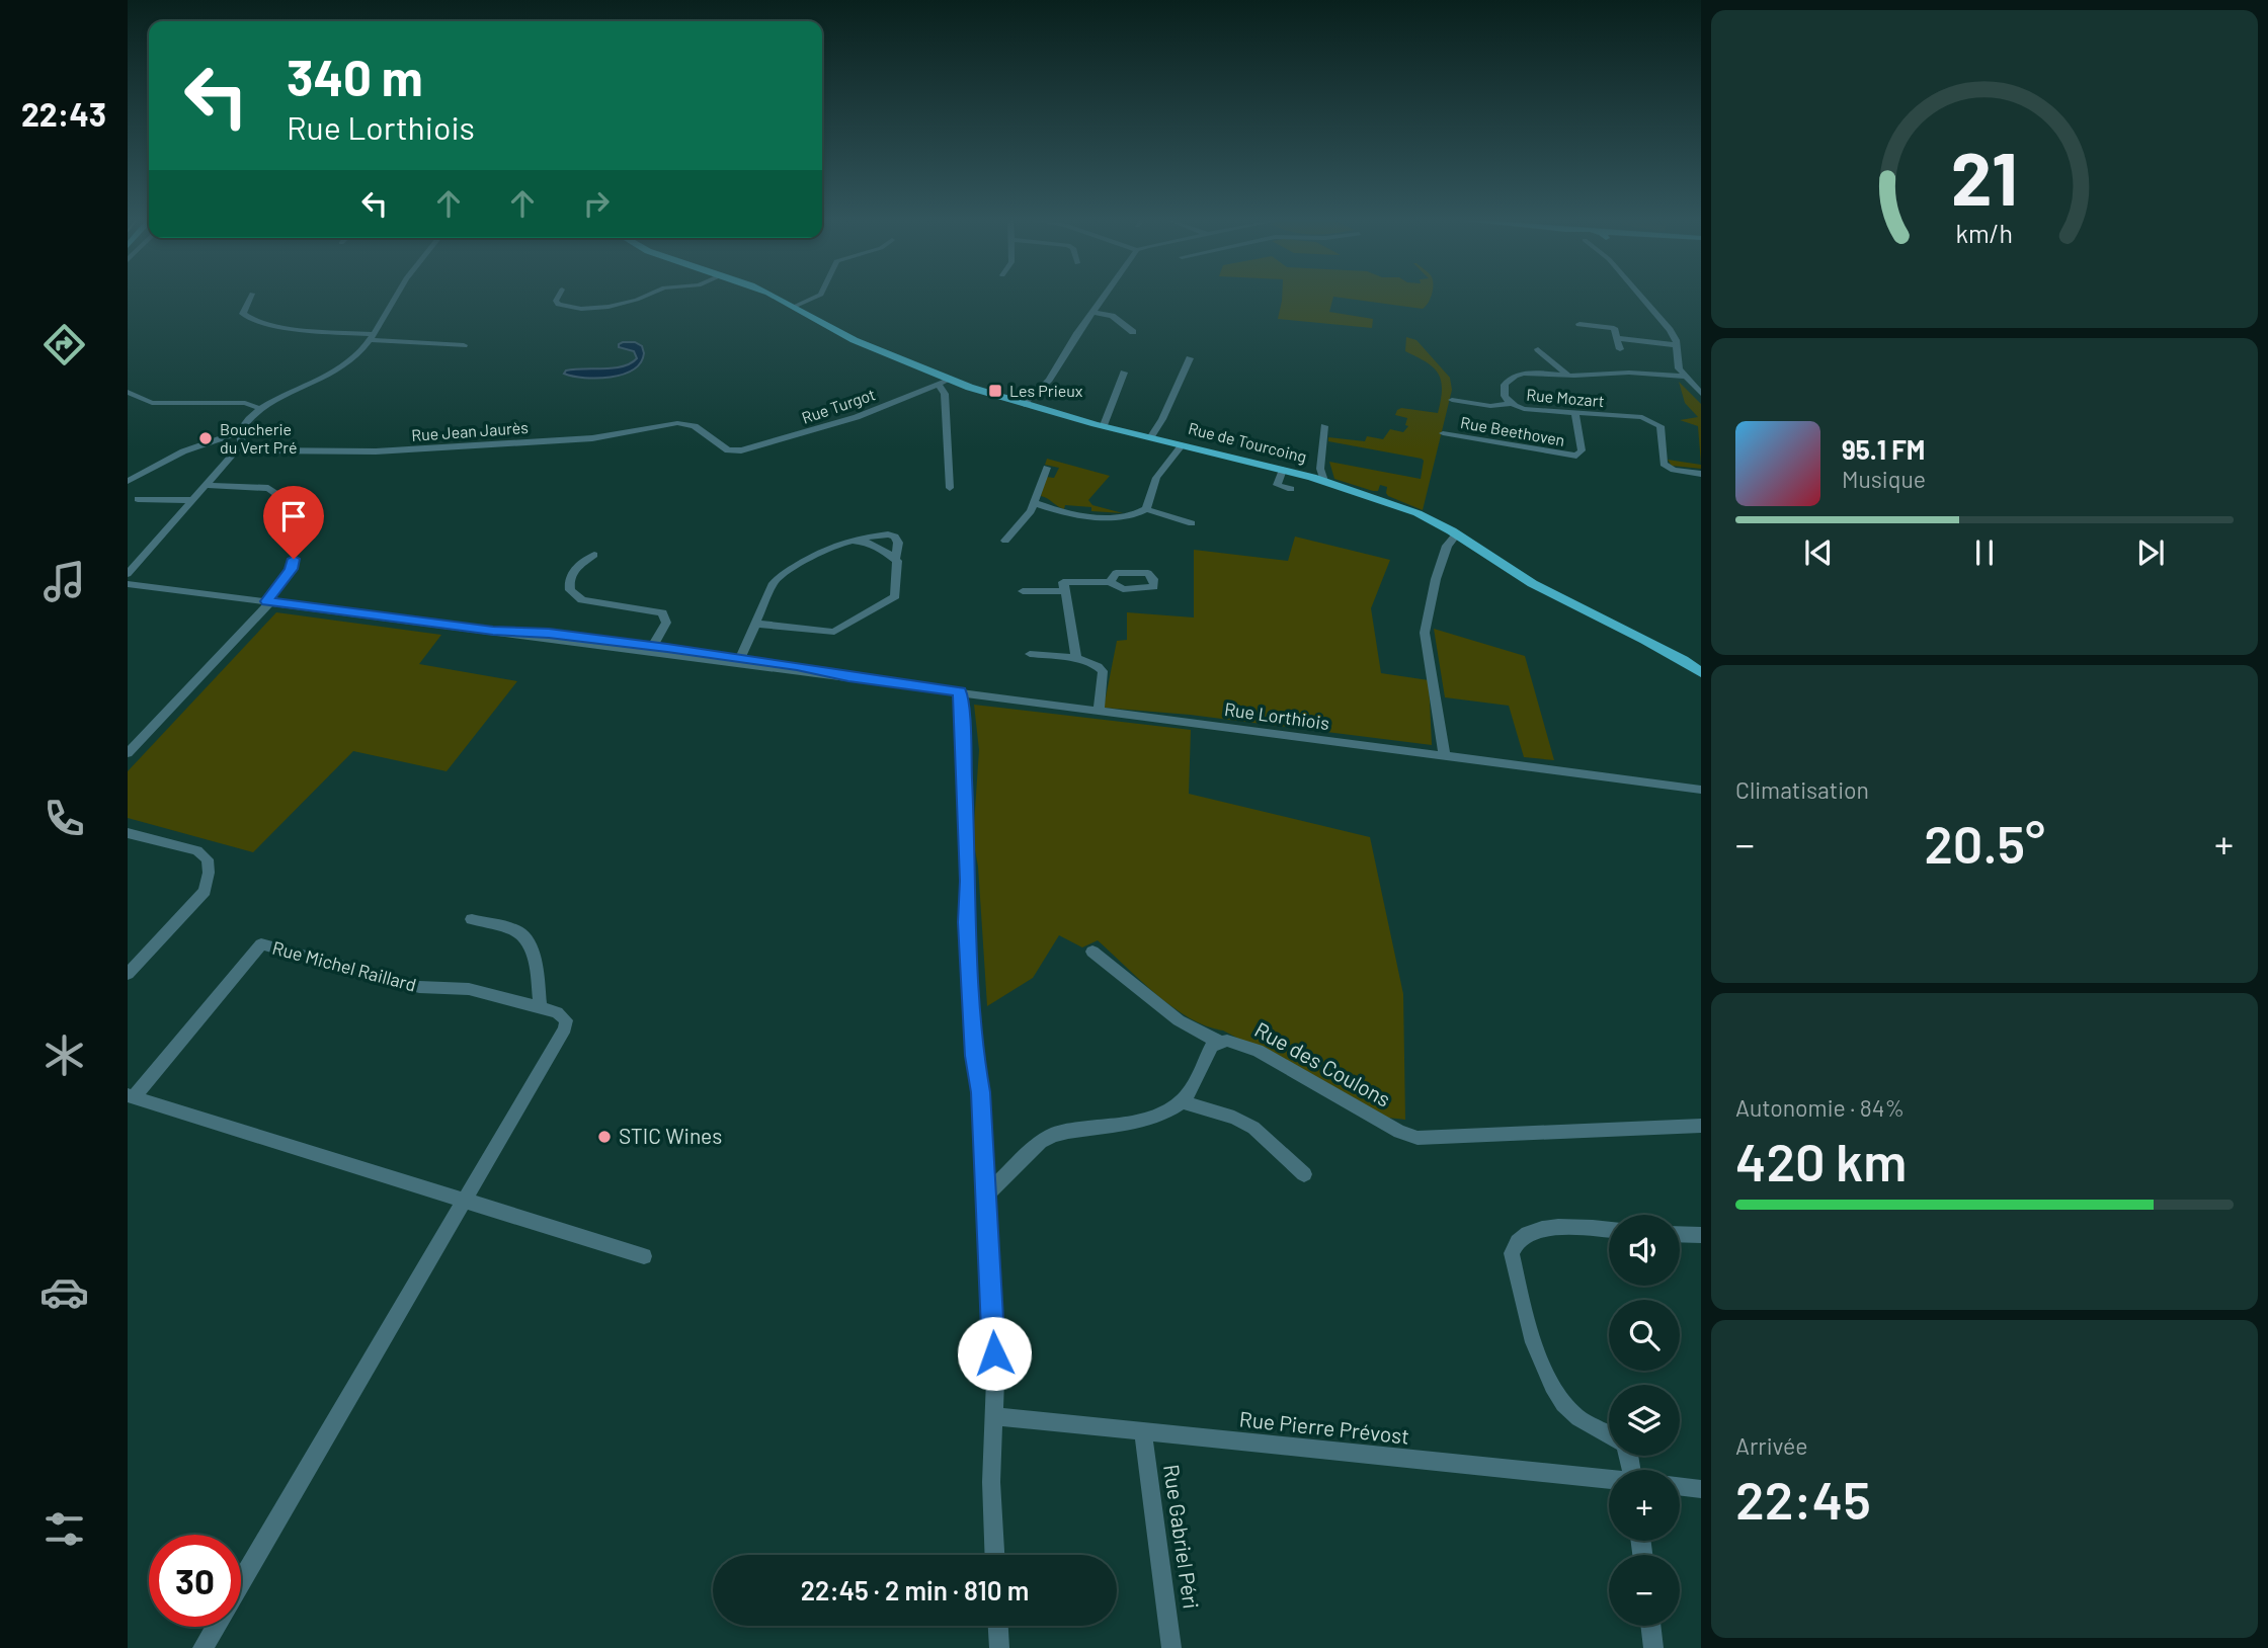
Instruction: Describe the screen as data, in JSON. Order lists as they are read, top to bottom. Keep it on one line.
{"streets":{"main road":["Rue de Tourcoing"],"street":["Rue Mozart","Rue Turgot","Rue Jean Jaurès","Rue Beethoven","Rue Lorthiois","Rue Michel Raillard","Rue des Coulons","Rue Pierre Prévost","Rue Gabriel Péri"]},"crossings":[["Rue Mozart","Rue Beethoven"],["Rue Turgot","Rue Jean Jaurès"],["Rue Turgot","Rue de Tourcoing"],["Rue Pierre Prévost","Rue Gabriel Péri"]],"places":{"transit":["Les Prieux"],"other":["Boucherie du Vert Pré","STIC Wines"]},"page":{"tabs":"22:43","turn":["340 m","Rue Lorthiois"],"song":["95.1 FM","Musique"],"tile":["Climatisation",["Autonomie · 84%","420 km"],["Arrivée","22:45"]],"heat":["−","20.5°","+"],"map_buttons":["+","−"],"limit":"30","trip":"22:45 · 2 min · 810 m","gauge":["21","km/h"]}}
